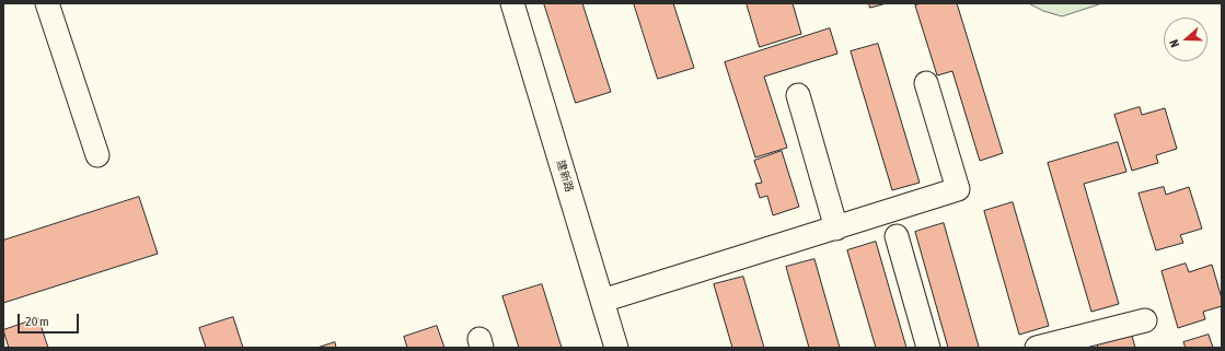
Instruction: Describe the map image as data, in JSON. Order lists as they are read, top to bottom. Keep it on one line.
{"streets":{"street":["建新路"]},"scale_bar":"20 m","north":"left"}
